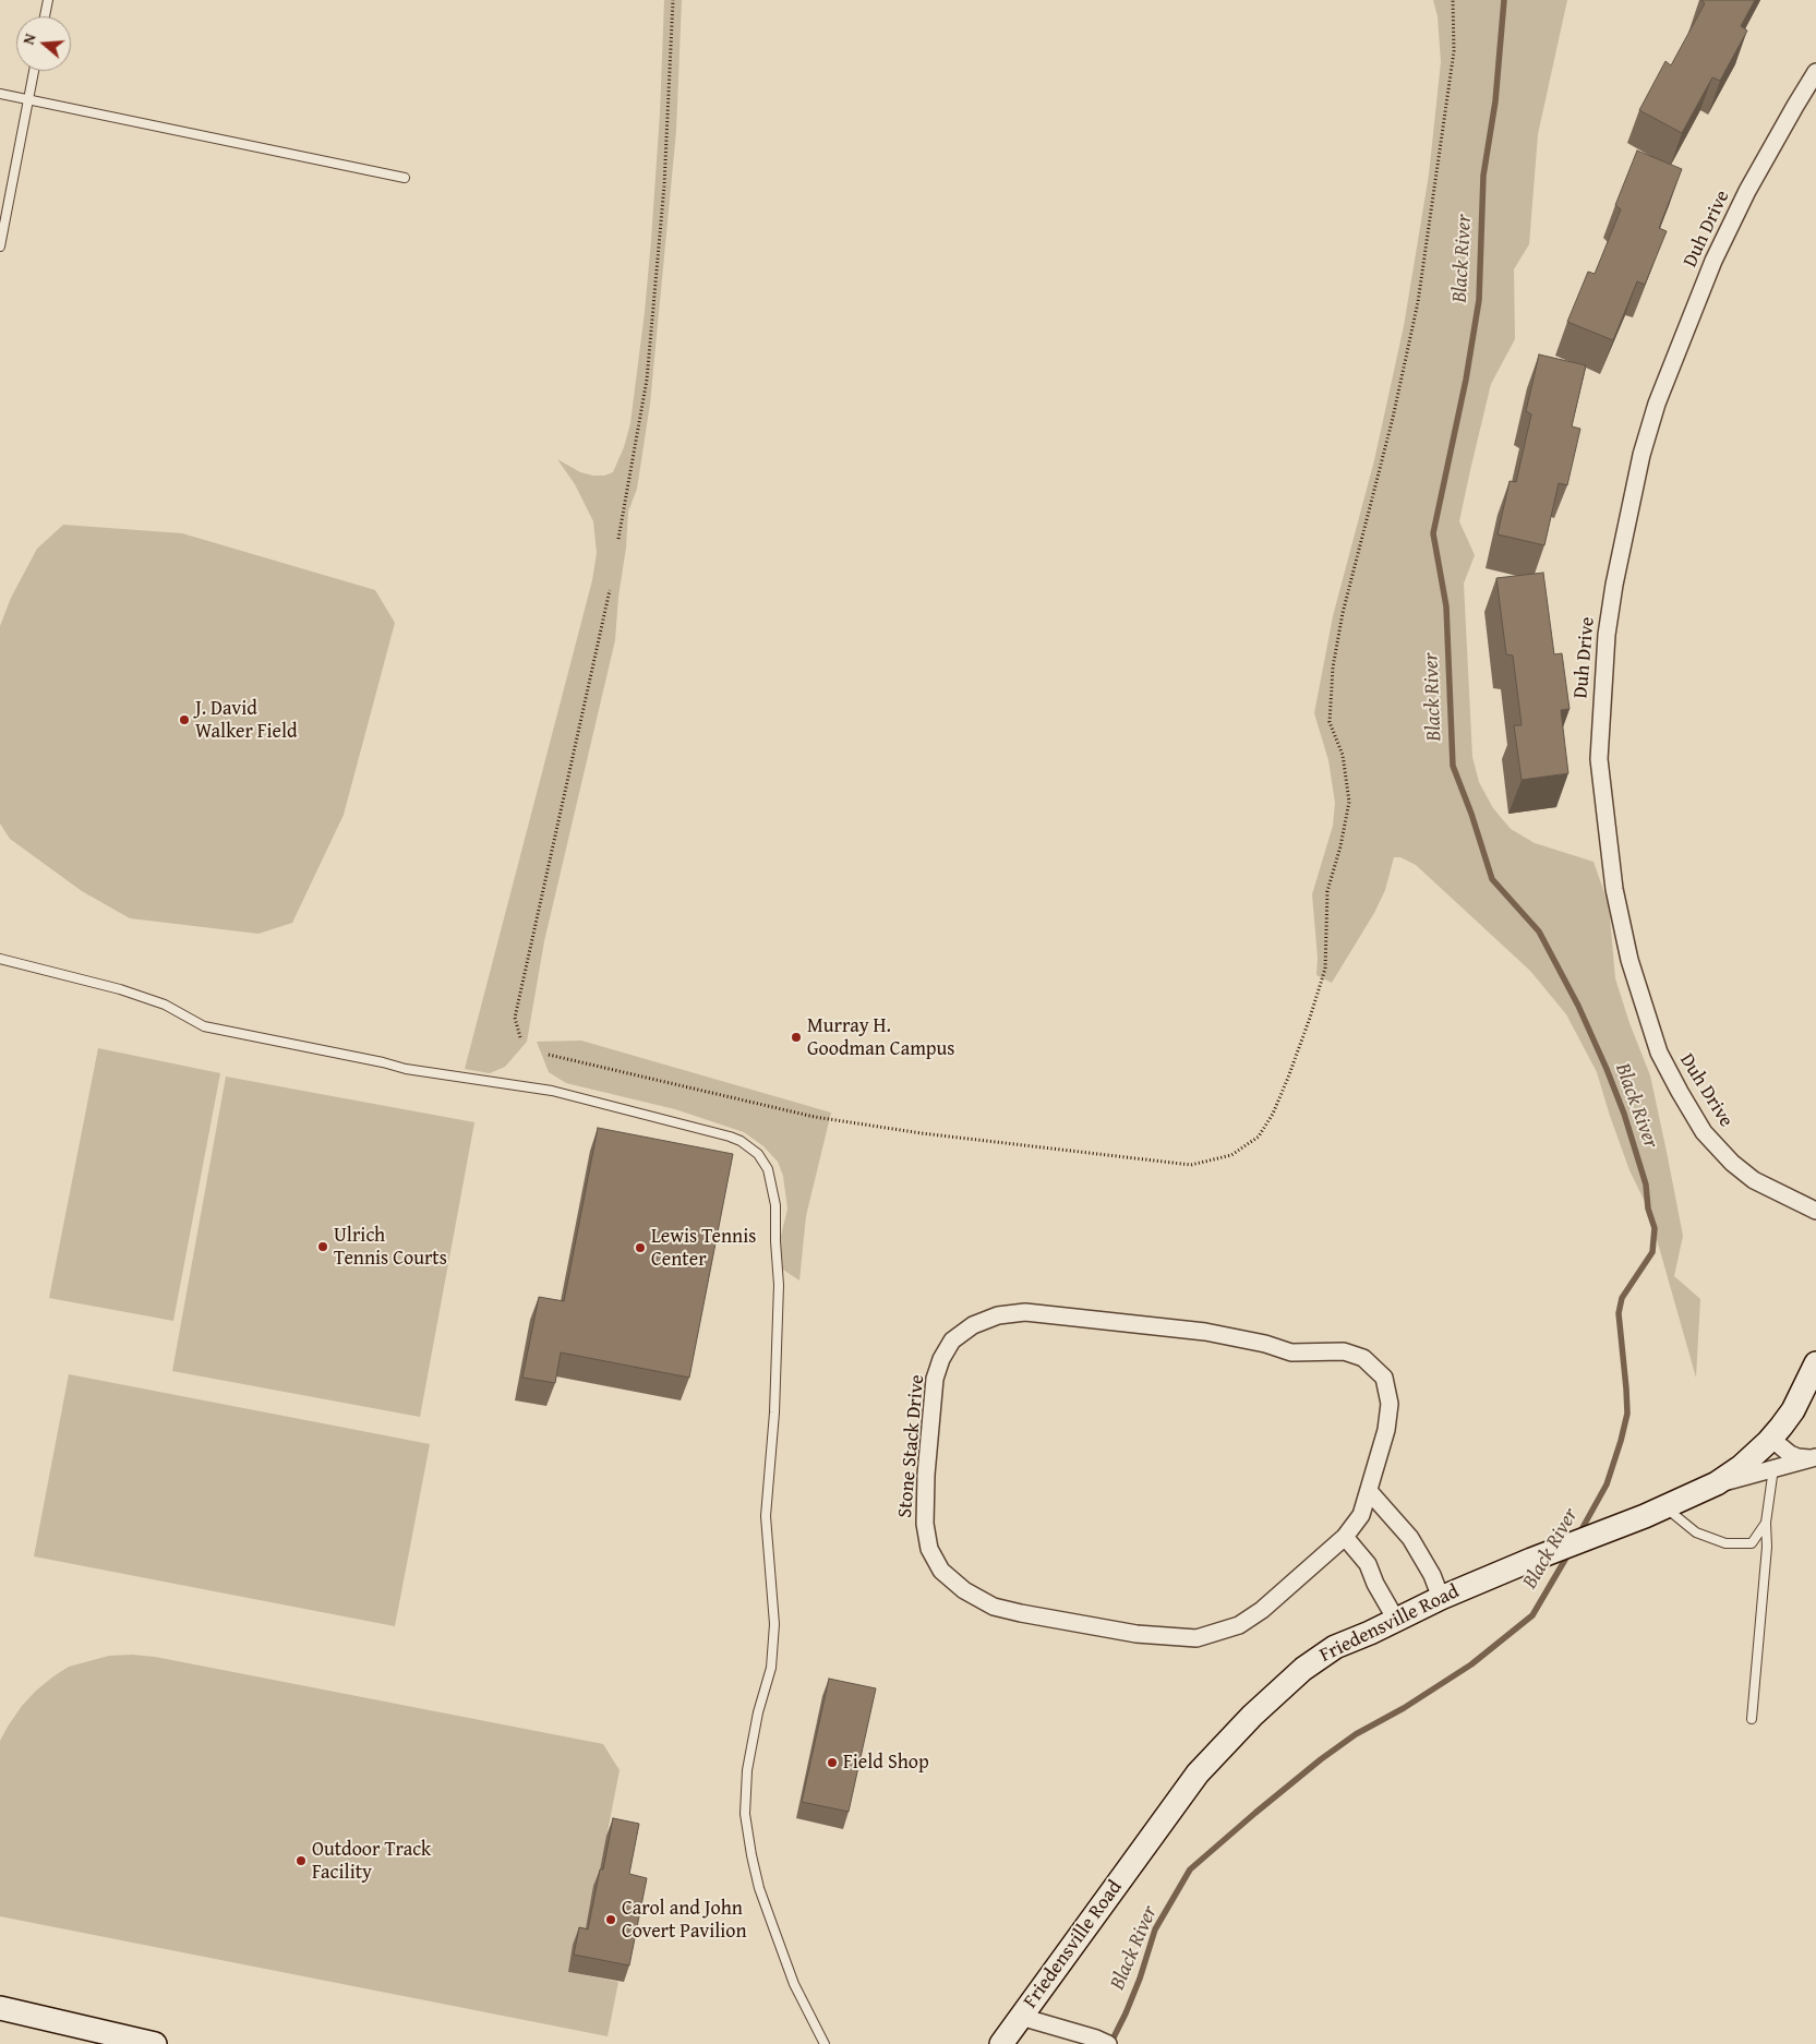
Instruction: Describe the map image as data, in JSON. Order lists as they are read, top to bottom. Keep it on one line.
{"streets":{"street":["Duh Drive","Stone Stack Drive","Friedensville Road"]},"water":["Black River"],"places":["J. David Walker Field","Murray H. Goodman Campus","Ulrich Tennis Courts","Lewis Tennis Center","Field Shop","Outdoor Track Facility","Carol and John Covert Pavilion"],"north":"left"}
